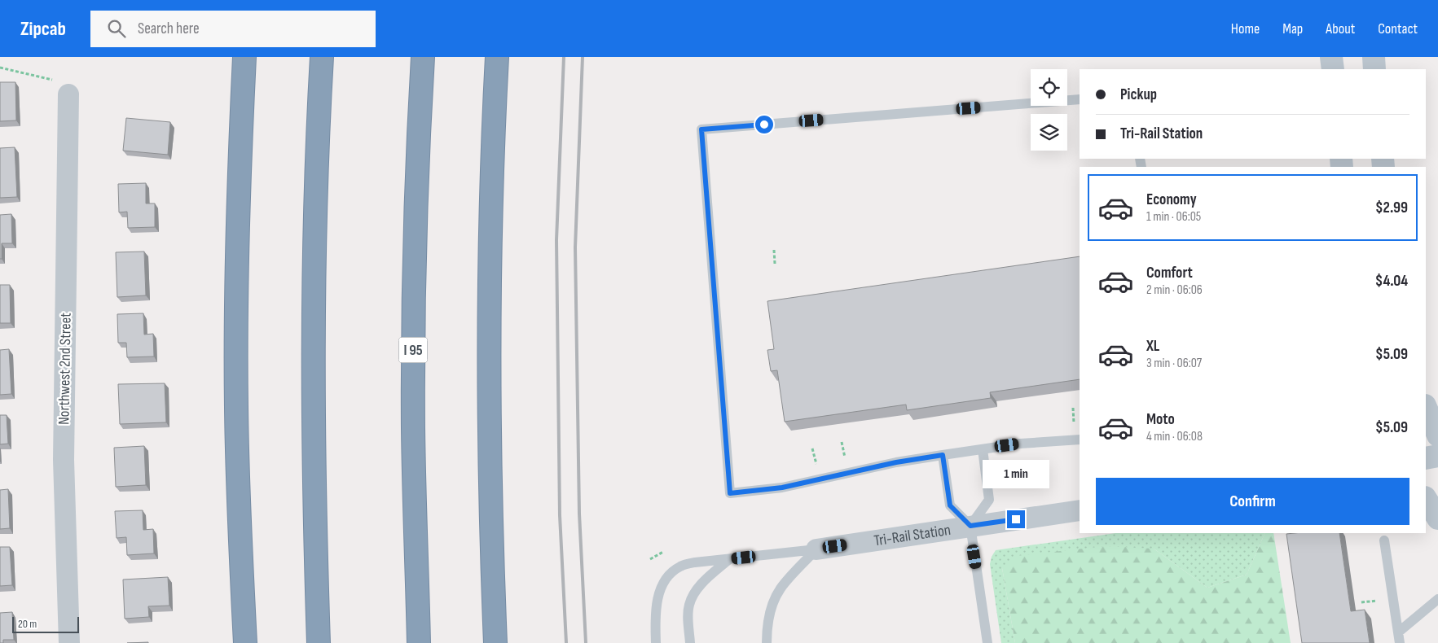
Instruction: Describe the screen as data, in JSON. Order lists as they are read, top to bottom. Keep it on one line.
{"streets":{"highway":["I 95"],"street":["Northwest 2nd Street","Tri-Rail Station"]},"scale_bar":"20 m","page":{"header":"Zipcab","search":"Search here","nav":["Home","Map","About","Contact"],"banner":["Pickup","Tri-Rail Station"],"list":[{"name":"Economy","note":"1 min · 06:05","value":"$2.99"},{"name":"Comfort","note":"2 min · 06:06","value":"$4.04"},{"name":"XL","note":"3 min · 06:07","value":"$5.09"},{"name":"Moto","note":"4 min · 06:08","value":"$5.09"}],"bubble":"1 min","buttons":"Confirm","scale":"20 m"}}
